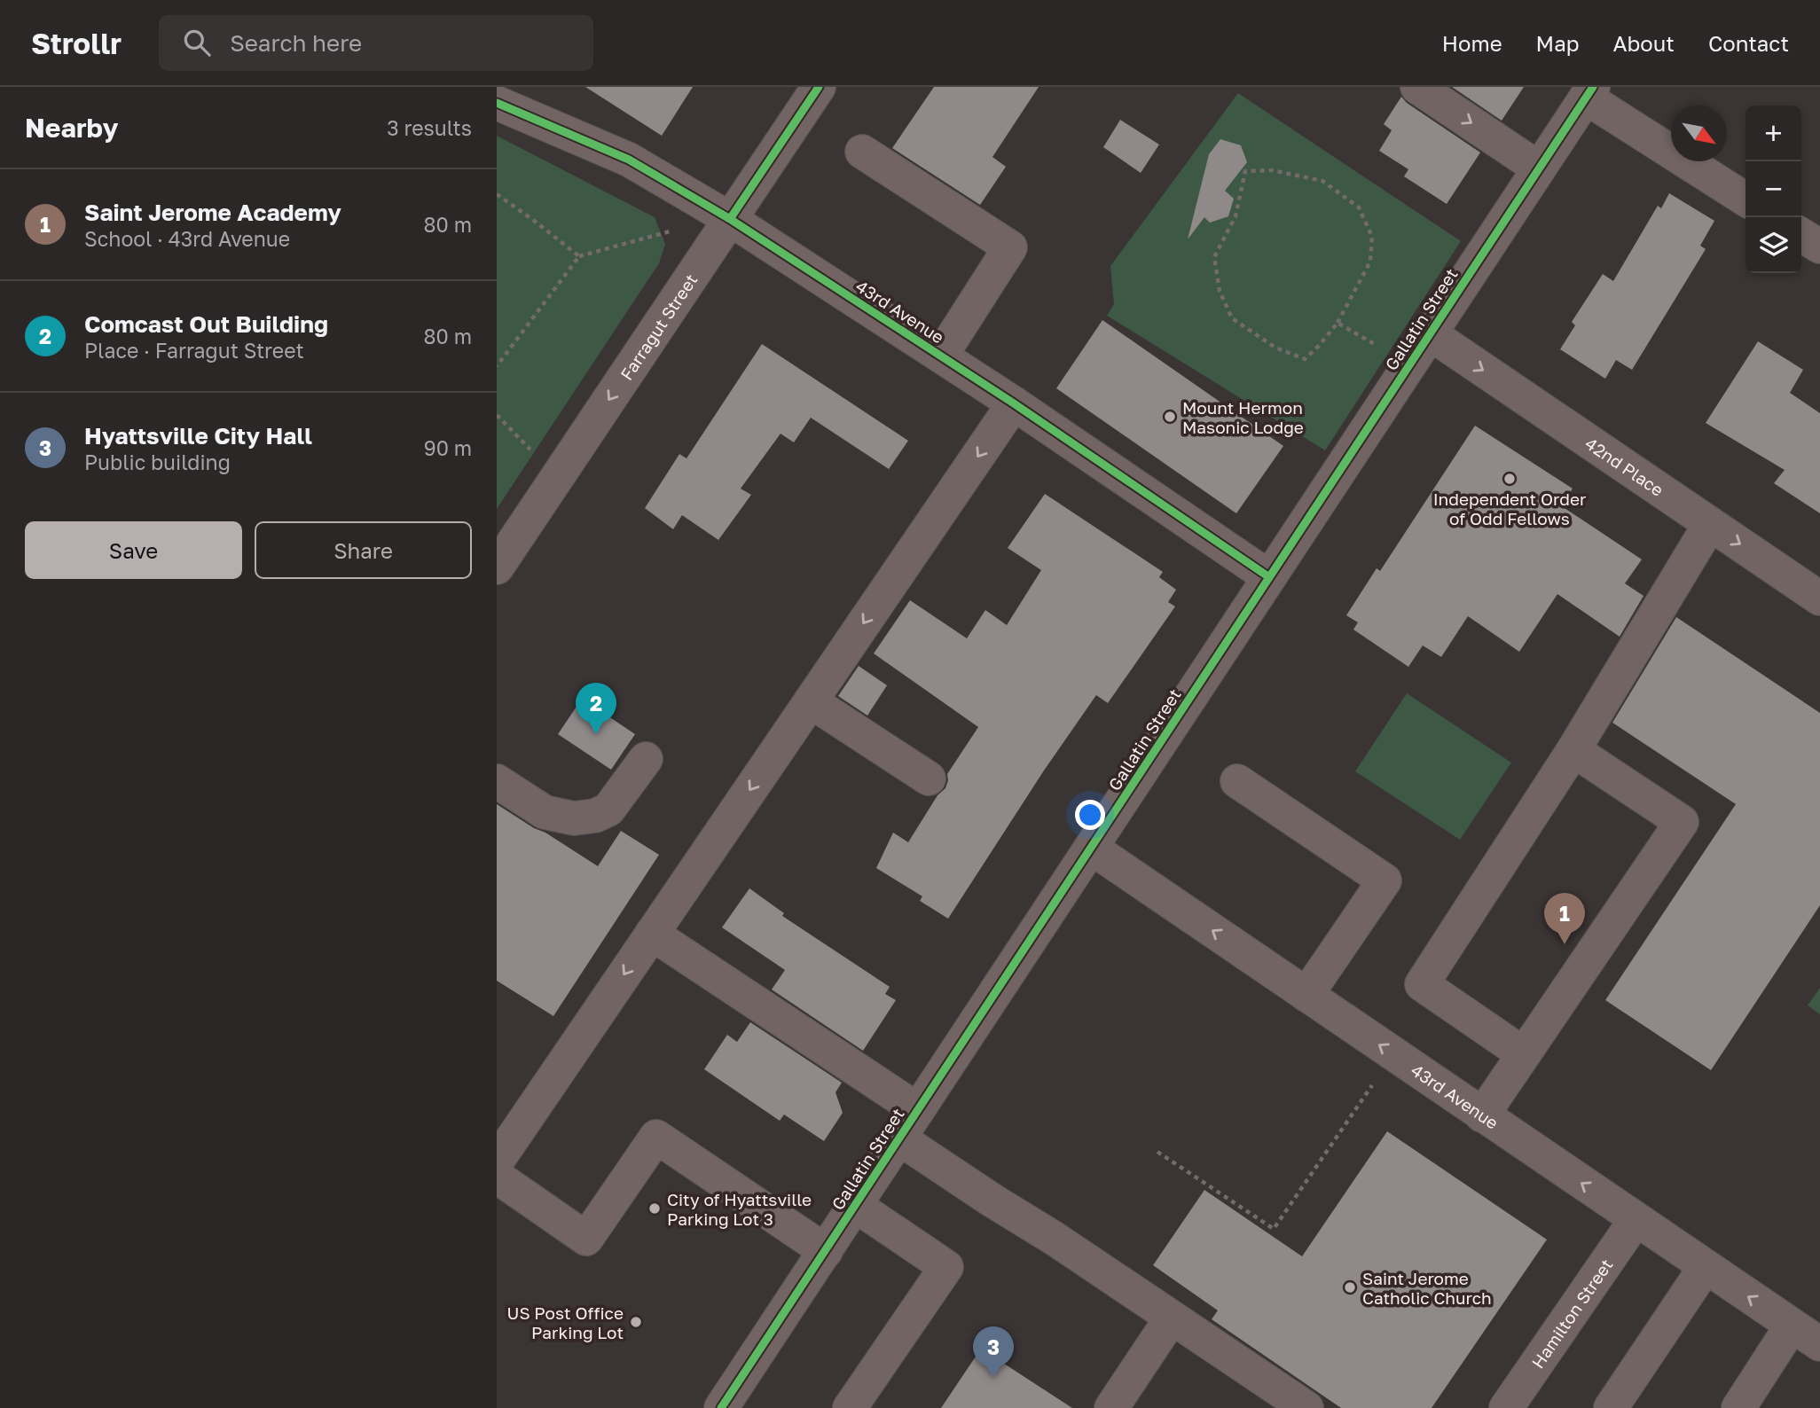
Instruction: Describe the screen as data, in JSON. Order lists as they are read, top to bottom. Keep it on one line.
{"streets":{"street":["43rd Avenue","Gallatin Street","Farragut Street","42nd Place","Hamilton Street"]},"crossings":[["43rd Avenue","Gallatin Street"],["43rd Avenue","Farragut Street"],["43rd Avenue","Hamilton Street"],["Gallatin Street","42nd Place"]],"one_way":["43rd Avenue","Farragut Street"],"places":["Mount Hermon Masonic Lodge","Independent Order of Odd Fellows","City of Hyattsville Parking Lot 3","Saint Jerome Catholic Church","US Post Office Parking Lot"],"north":"bottom right","page":{"header":"Strollr","search":"Search here","nav":["Home","Map","About","Contact"],"heading":["Nearby","3 results"],"map_buttons":["+","−"],"list":[{"mark":"1","name":"Saint Jerome Academy","note":"School · 43rd Avenue","value":"80 m"},{"mark":"2","name":"Comcast Out Building","note":"Place · Farragut Street","value":"80 m"},{"mark":"3","name":"Hyattsville City Hall","note":"Public building","value":"90 m"}],"buttons":["Save","Share"],"pins":["2","1","3"]}}
